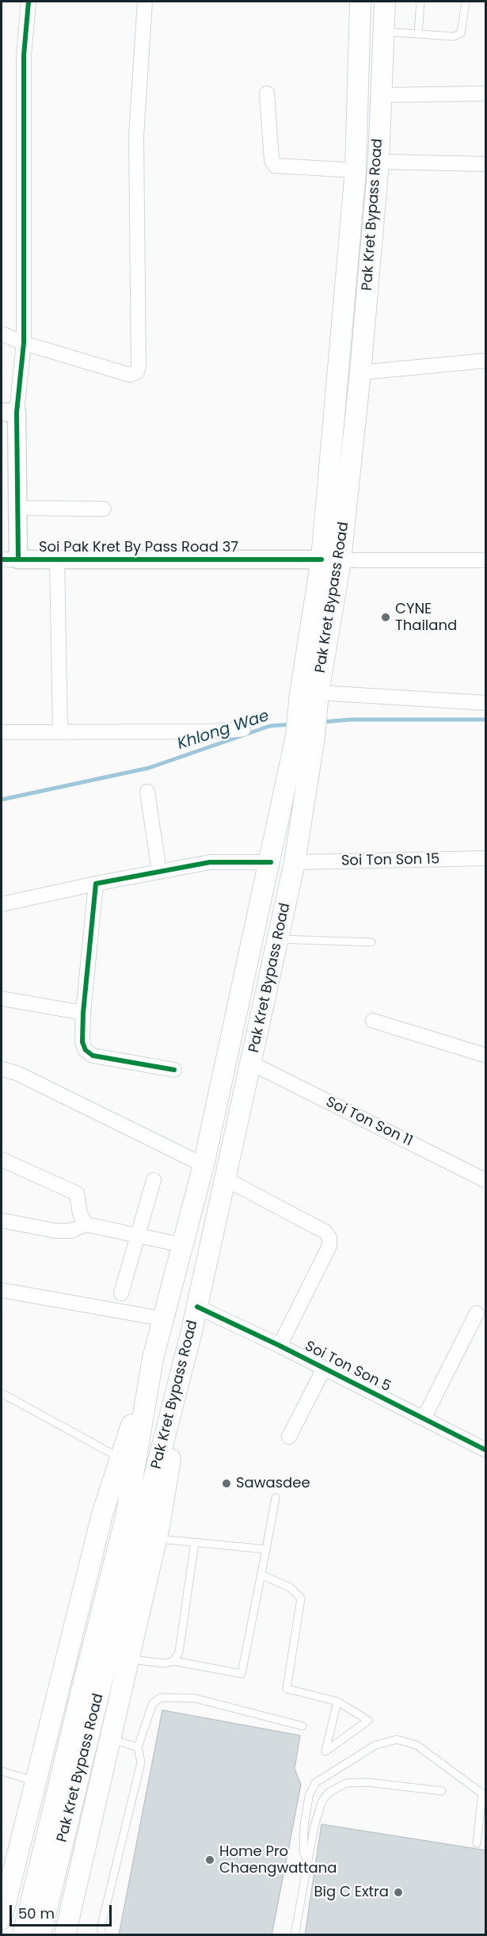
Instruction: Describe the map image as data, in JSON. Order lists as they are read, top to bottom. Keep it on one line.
{"streets":{"main road":["Pak Kret Bypass Road"],"street":["Soi Pak Kret By Pass Road 37","Soi Ton Son 15","Soi Ton Son 11","Soi Ton Son 5"]},"crossings":[["Pak Kret Bypass Road","Soi Pak Kret By Pass Road 37"],["Pak Kret Bypass Road","Soi Ton Son 15"],["Pak Kret Bypass Road","Soi Ton Son 11"],["Pak Kret Bypass Road","Soi Ton Son 5"]],"water":["Khlong Wae"],"places":["CYNE Thailand","Sawasdee","Home Pro Chaengwattana","Big C Extra"],"scale_bar":"50 m"}
